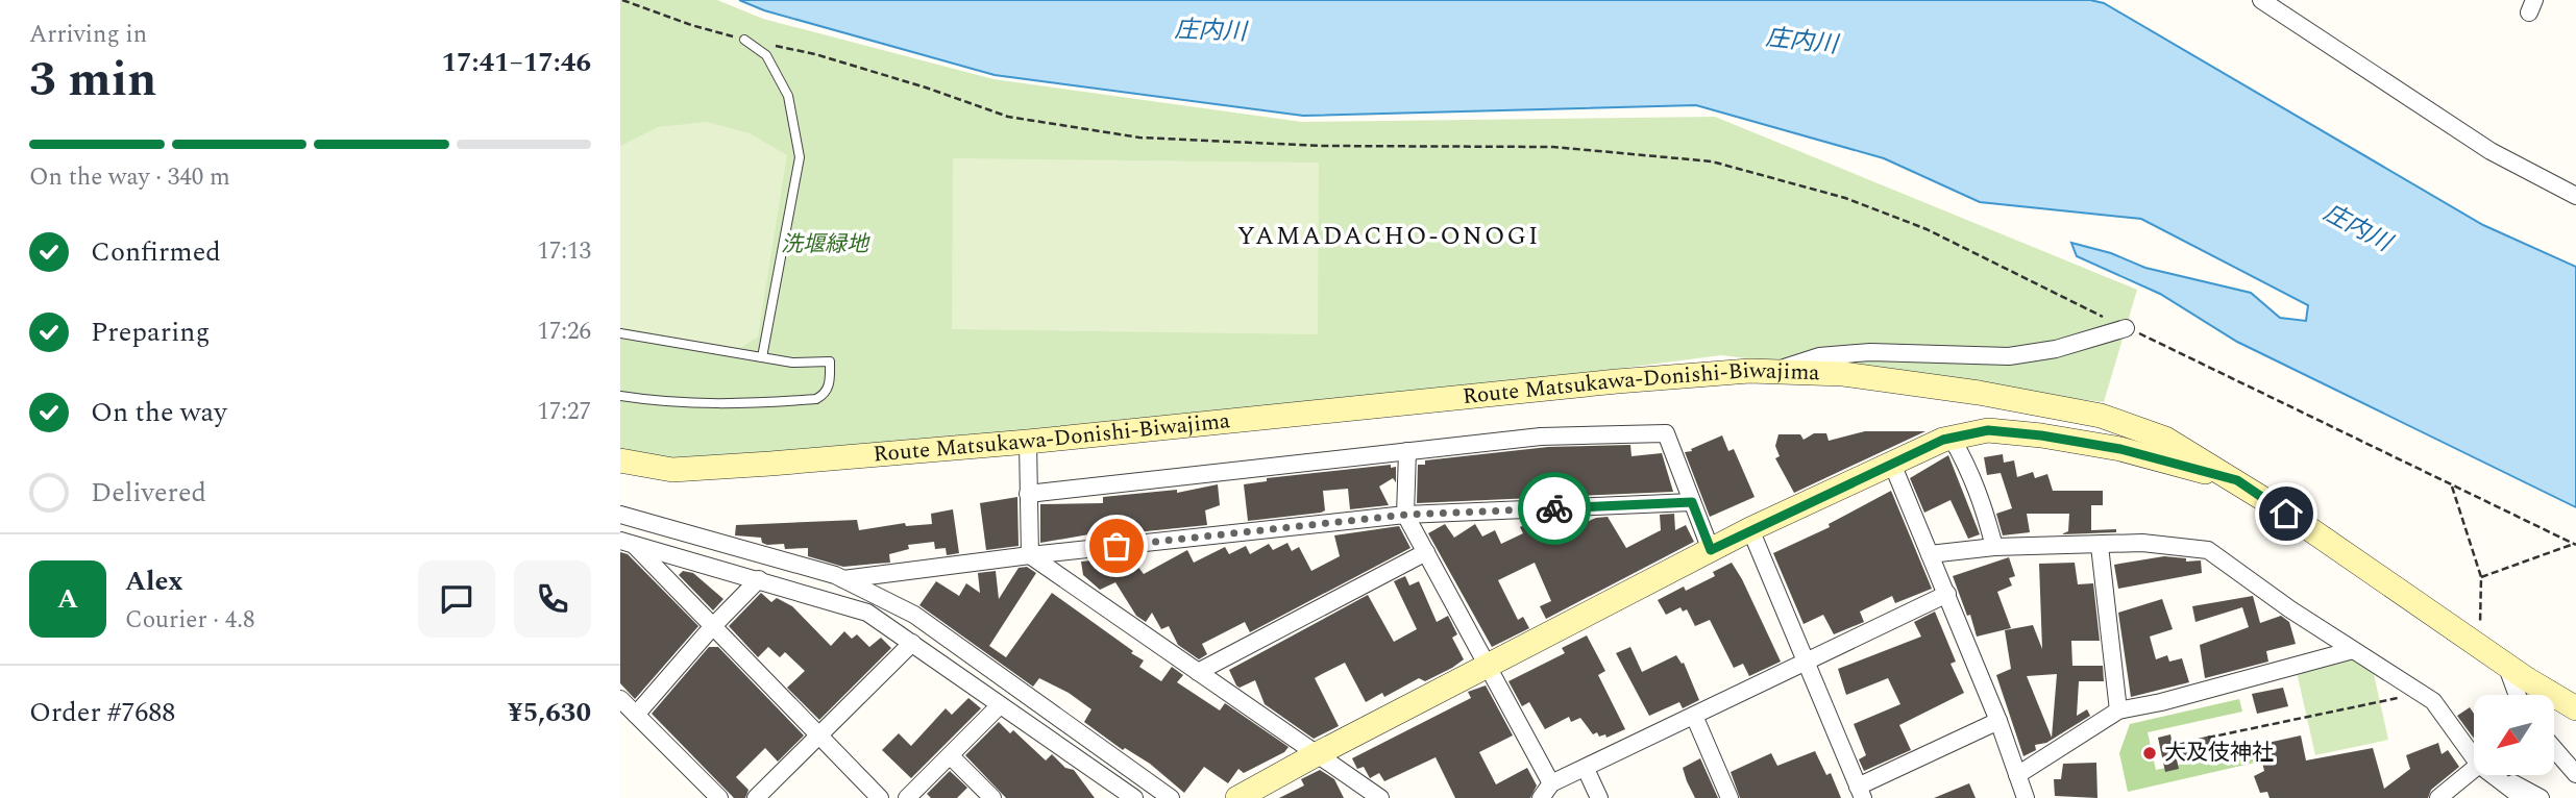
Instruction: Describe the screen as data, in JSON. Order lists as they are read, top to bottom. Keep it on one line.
{"streets":{"main road":["Route Matsukawa-Donishi-Biwajima"]},"districts":["YAMADACHO-ONOGI"],"water":["庄内川"],"parks":["洗堰緑地"],"places":["大及伎神社"],"north":"bottom left","page":{"heading":["3 min","Arriving in","17:41–17:46"],"panel":["Alex","Courier · 4.8","Order #7688","¥5,630"],"bar":"On the way · 340 m","list":[["Confirmed","17:13"],["Preparing","17:26"],["On the way","17:27"],"Delivered"],"round":"A"}}
